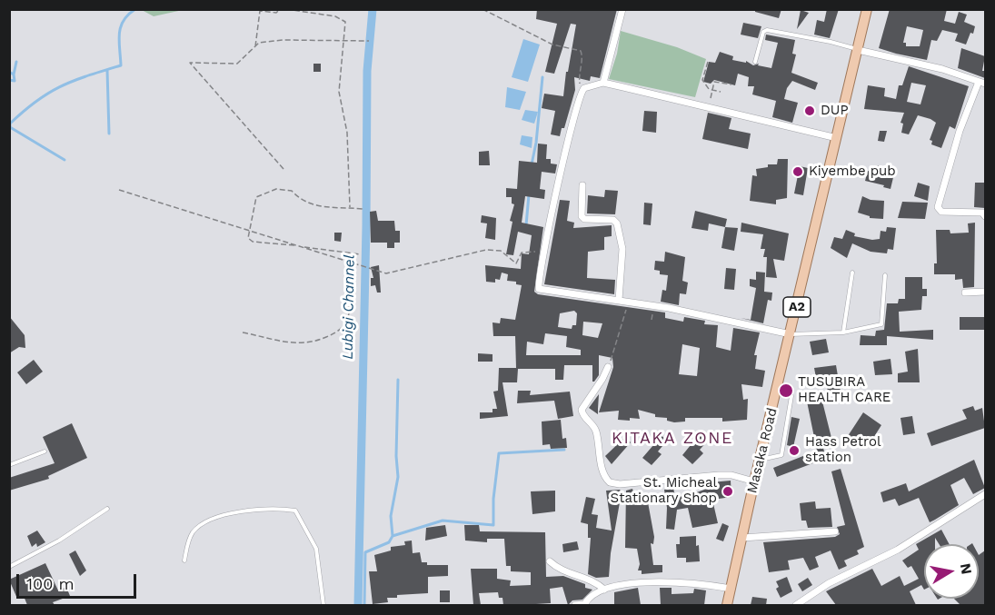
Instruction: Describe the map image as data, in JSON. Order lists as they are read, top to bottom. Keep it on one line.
{"streets":{"main road":["A2","Masaka Road"]},"districts":["KITAKA ZONE"],"water":["Lubigi Channel"],"places":["DUP","Kiyembe pub","TUSUBIRA HEALTH CARE","Hass Petrol station","St. Micheal Stationary Shop"],"scale_bar":"100 m","north":"right"}
